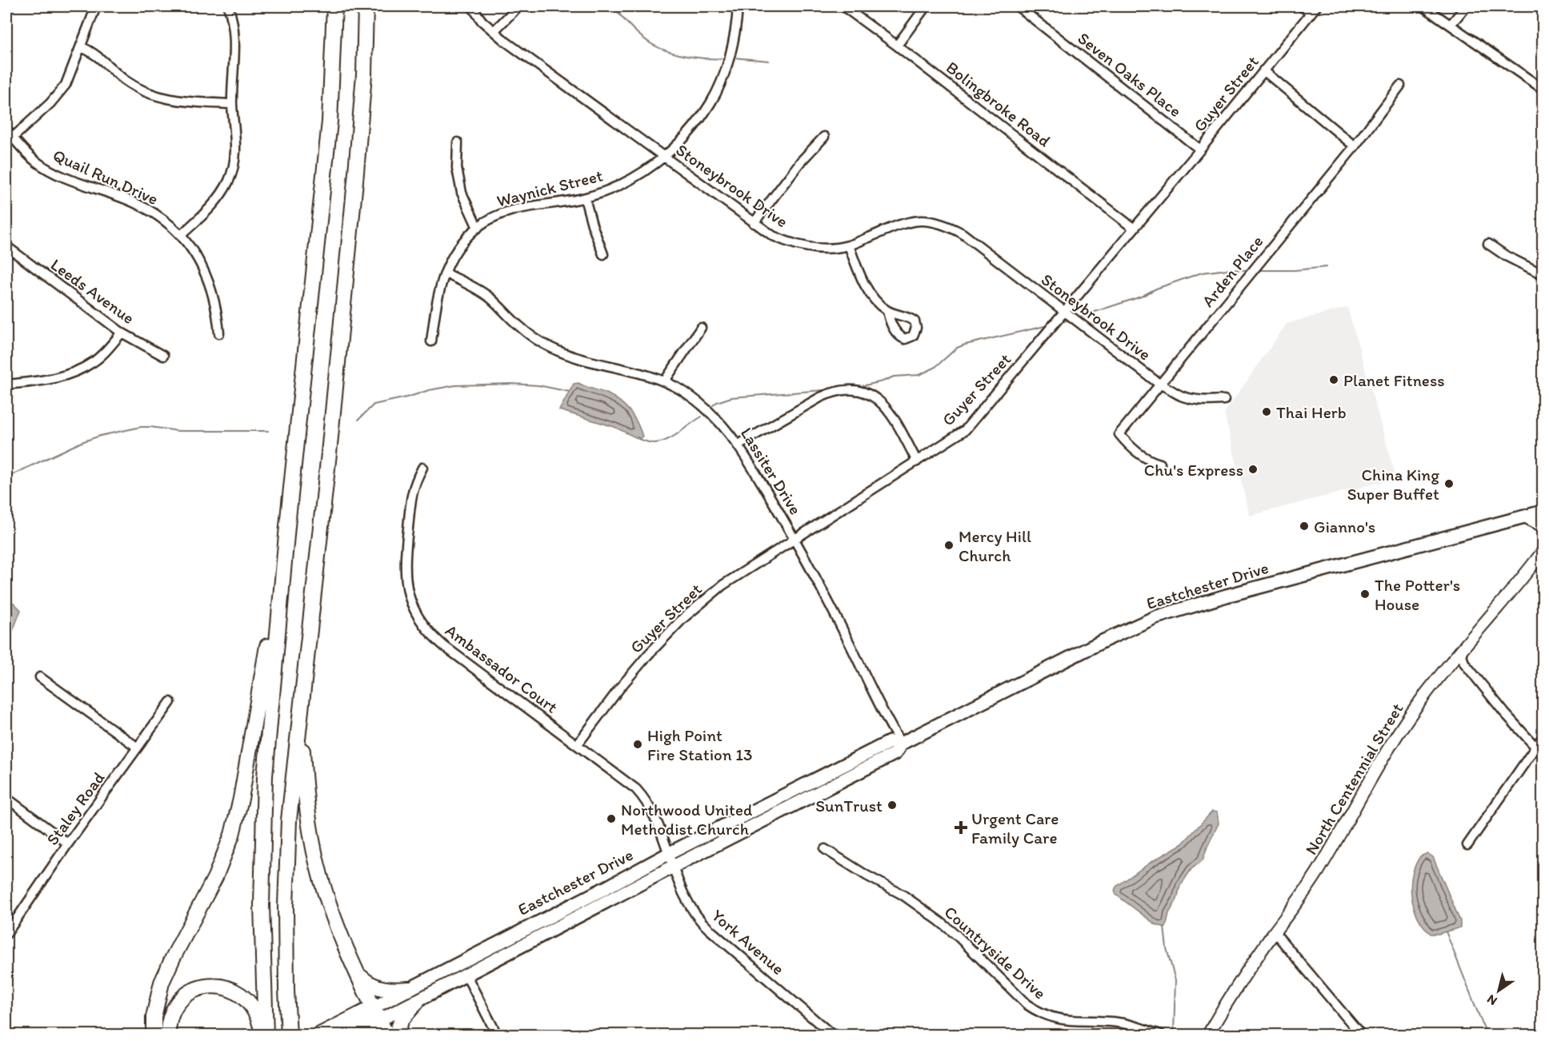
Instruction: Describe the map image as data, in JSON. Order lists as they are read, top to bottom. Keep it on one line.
{"streets":{"highway":["Eastchester Drive"],"street":["Seven Oaks Place","Guyer Street","Bolingbroke Road","Quail Run Drive","Stoneybrook Drive","Waynick Street","Arden Place","Leeds Avenue","Lassiter Drive","Ambassador Court","North Centennial Street","Staley Road","York Avenue","Countryside Drive"]},"crossings":[["Seven Oaks Place","Guyer Street"],["Guyer Street","Bolingbroke Road"],["Guyer Street","Stoneybrook Drive"],["Guyer Street","Lassiter Drive"],["Guyer Street","Ambassador Court"],["Stoneybrook Drive","Waynick Street"],["Stoneybrook Drive","Arden Place"],["Waynick Street","Lassiter Drive"],["Lassiter Drive","Eastchester Drive"],["Eastchester Drive","Ambassador Court"],["Eastchester Drive","York Avenue"],["Ambassador Court","York Avenue"]],"places":{"other":["Planet Fitness","Thai Herb","Chu's Express","China King Super Buffet","Gianno's","Mercy Hill Church","The Potter's House","High Point Fire Station 13","SunTrust","Northwood United Methodist Church"],"health":["Urgent Care Family Care"]},"north":"bottom left"}
